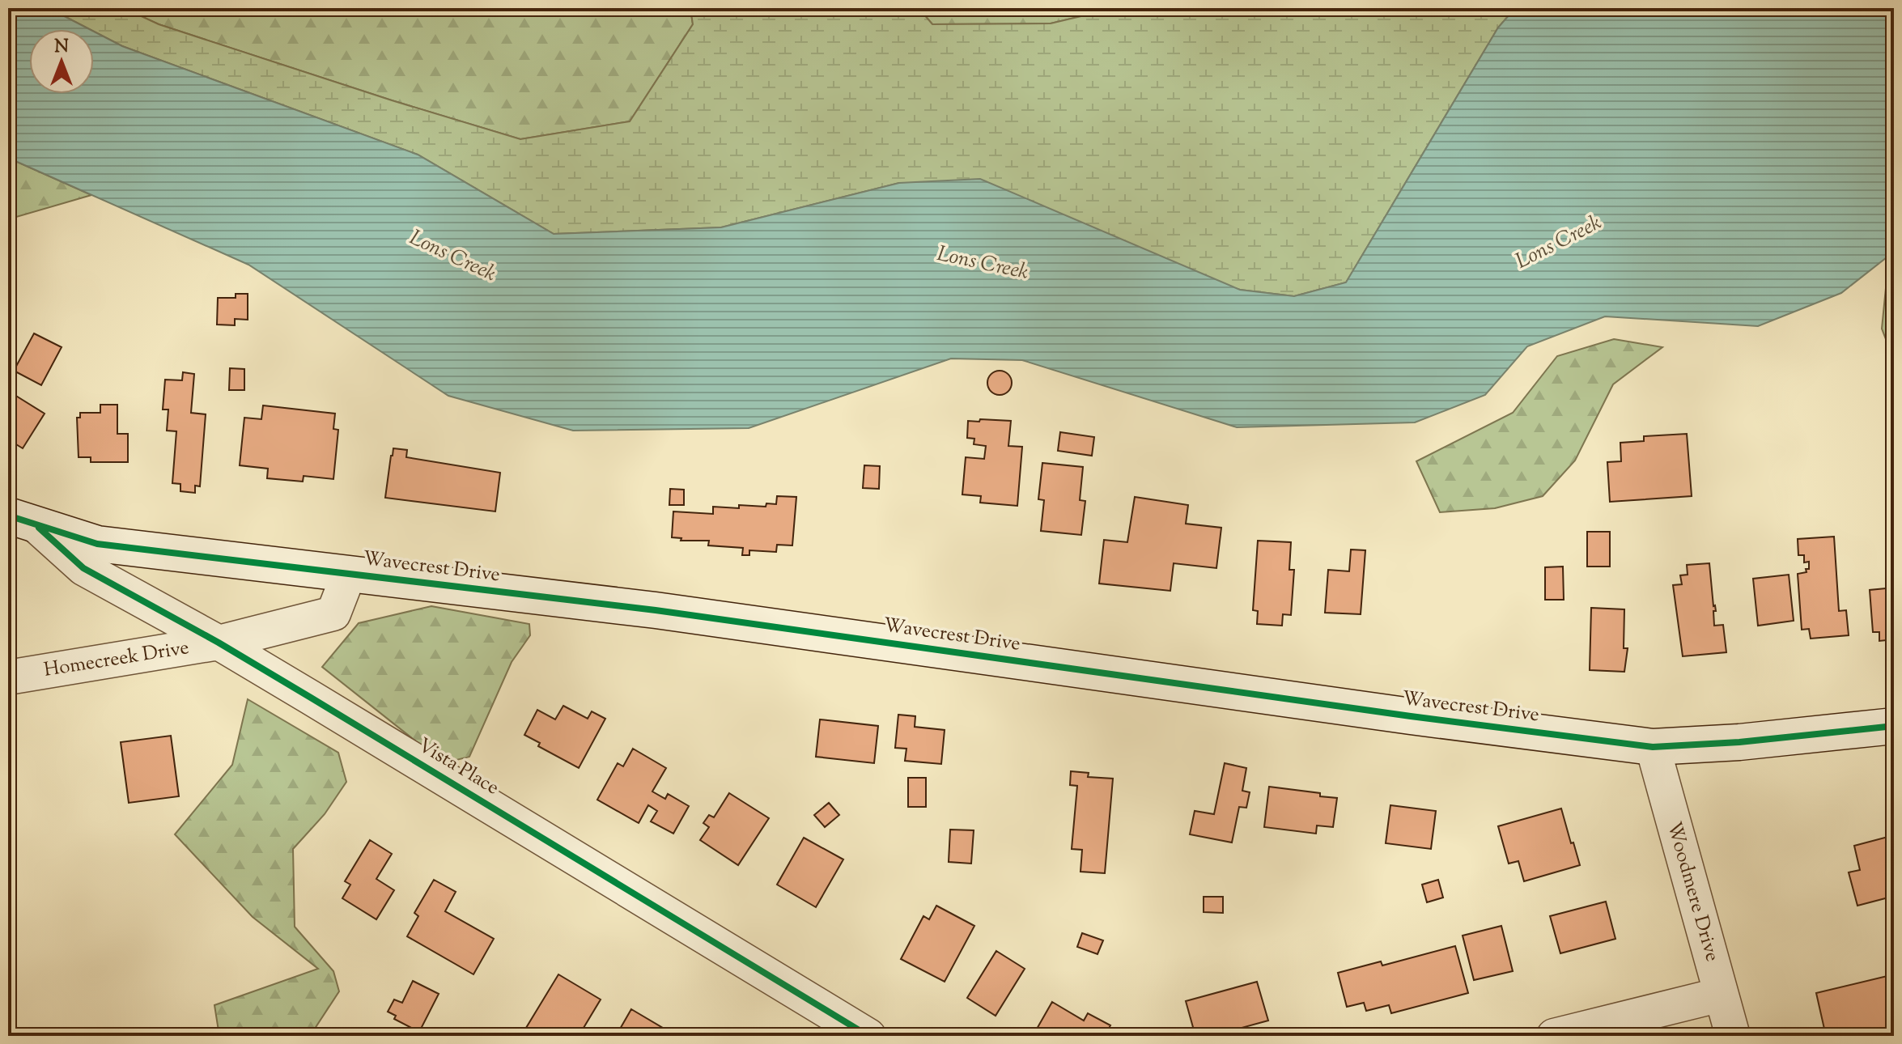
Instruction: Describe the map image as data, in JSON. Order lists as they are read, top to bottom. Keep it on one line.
{"streets":{"street":["Wavecrest Drive","Homecreek Drive","Vista Place","Woodmere Drive"]},"crossings":[["Wavecrest Drive","Homecreek Drive"],["Wavecrest Drive","Vista Place"],["Wavecrest Drive","Woodmere Drive"],["Homecreek Drive","Vista Place"]],"water":["Lons Creek"],"north":"top"}
